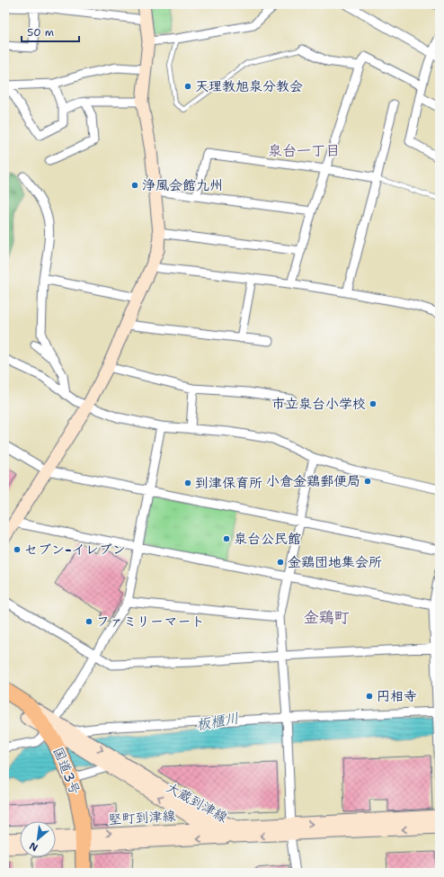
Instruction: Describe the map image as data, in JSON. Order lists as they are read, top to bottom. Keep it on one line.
{"streets":{"highway":["国道3号"],"main road":["大蔵到津線","堅町到津線"]},"crossings":[["国道3号","大蔵到津線"],["国道3号","堅町到津線"],["大蔵到津線","堅町到津線"]],"districts":["泉台一丁目","金鶏町"],"water":["板櫃川"],"places":["天理教旭泉分教会","浄風会館九州","市立泉台小学校","小倉金鶏郵便局","到津保育所","泉台公民館","セブン-イレブン","金鶏団地集会所","ファミリーマート","円相寺"],"scale_bar":"50 m","north":"bottom left"}
